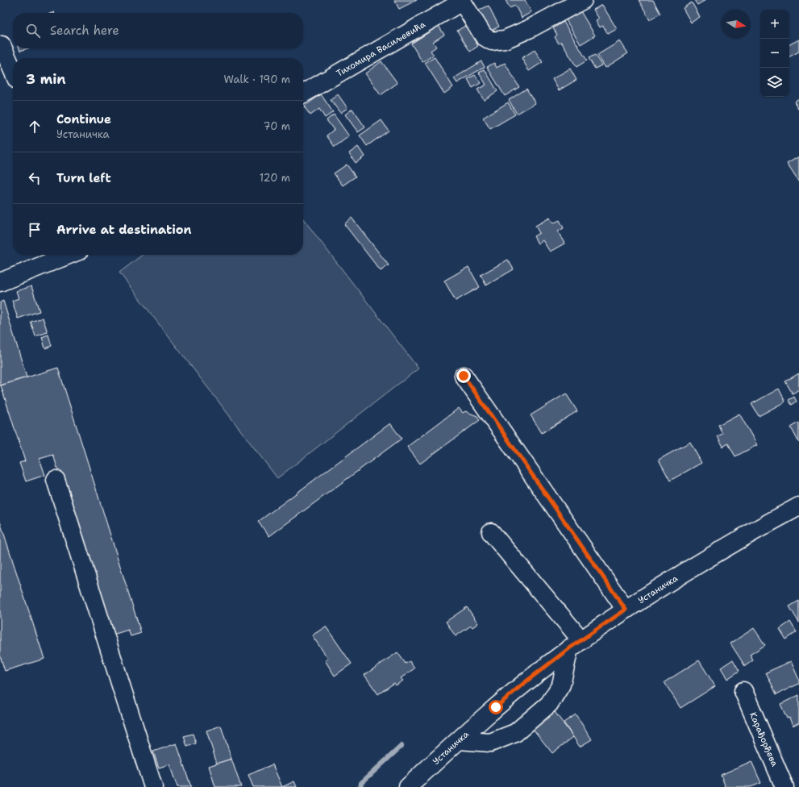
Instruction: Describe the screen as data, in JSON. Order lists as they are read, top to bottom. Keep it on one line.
{"streets":{"street":["Тихомира Васиљевића","Устаничка","Карађорђева"]},"north":"right","page":{"map_buttons":["+","−"],"search":"Search here","heading":["3 min","Walk · 190 m"],"list":[["Continue","Устаничка","70 m"],["Turn left","120 m"],"Arrive at destination"]}}
